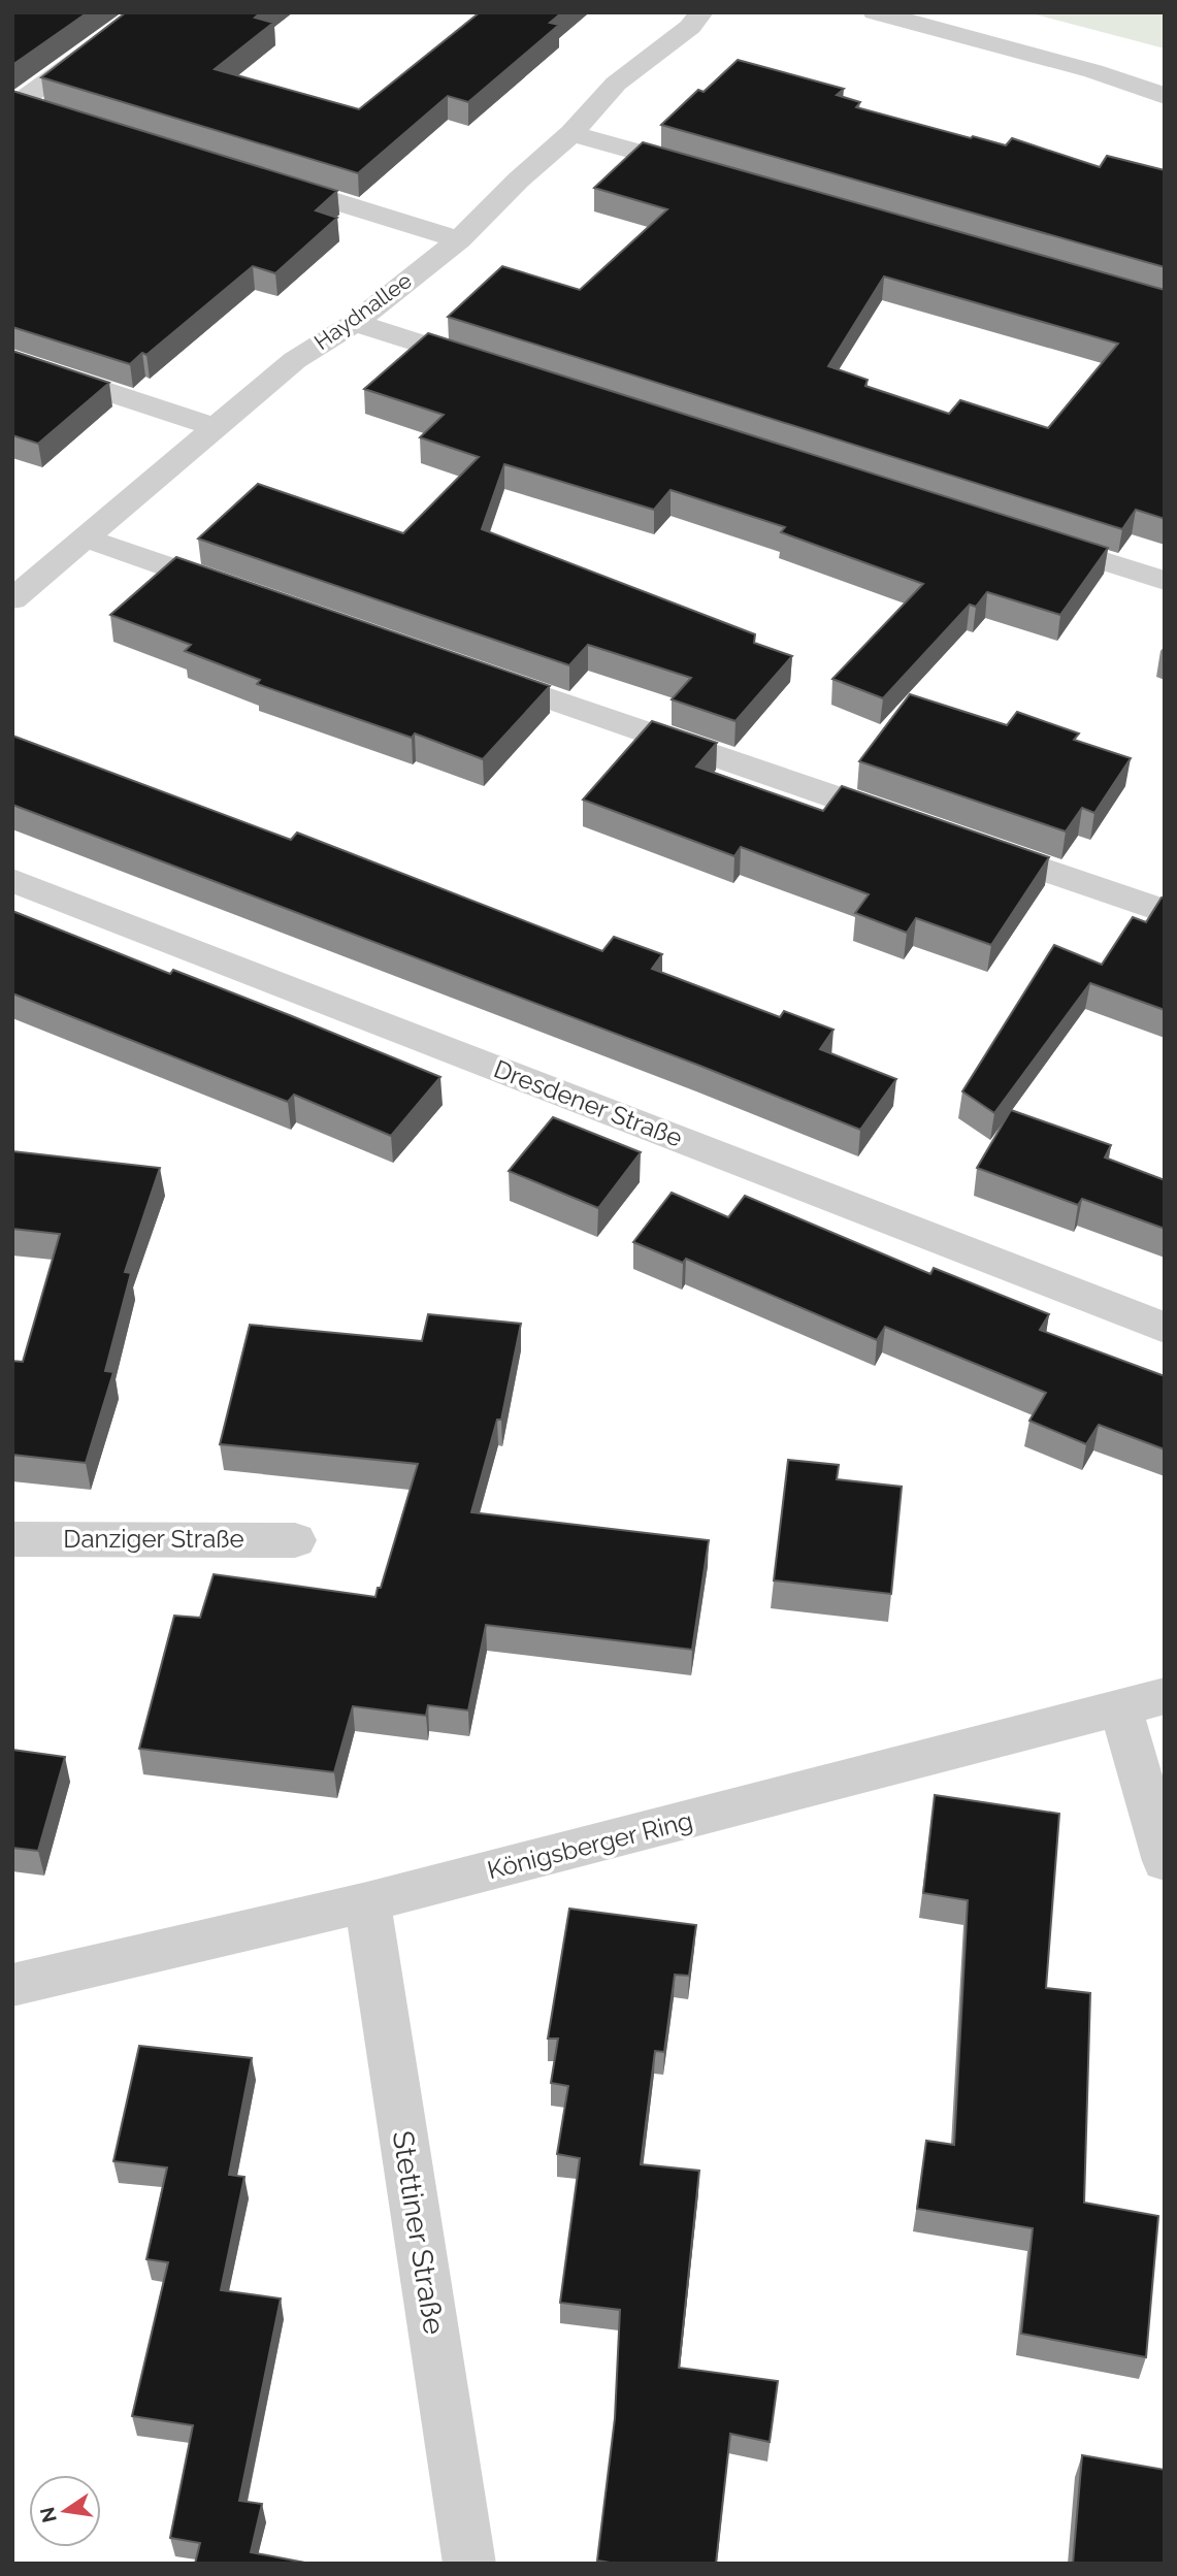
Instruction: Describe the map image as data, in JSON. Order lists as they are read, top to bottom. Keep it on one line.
{"streets":{"street":["Haydnallee","Dresdener Straße","Danziger Straße","Königsberger Ring","Stettiner Straße"]},"crossings":[["Königsberger Ring","Stettiner Straße"]],"north":"left"}
